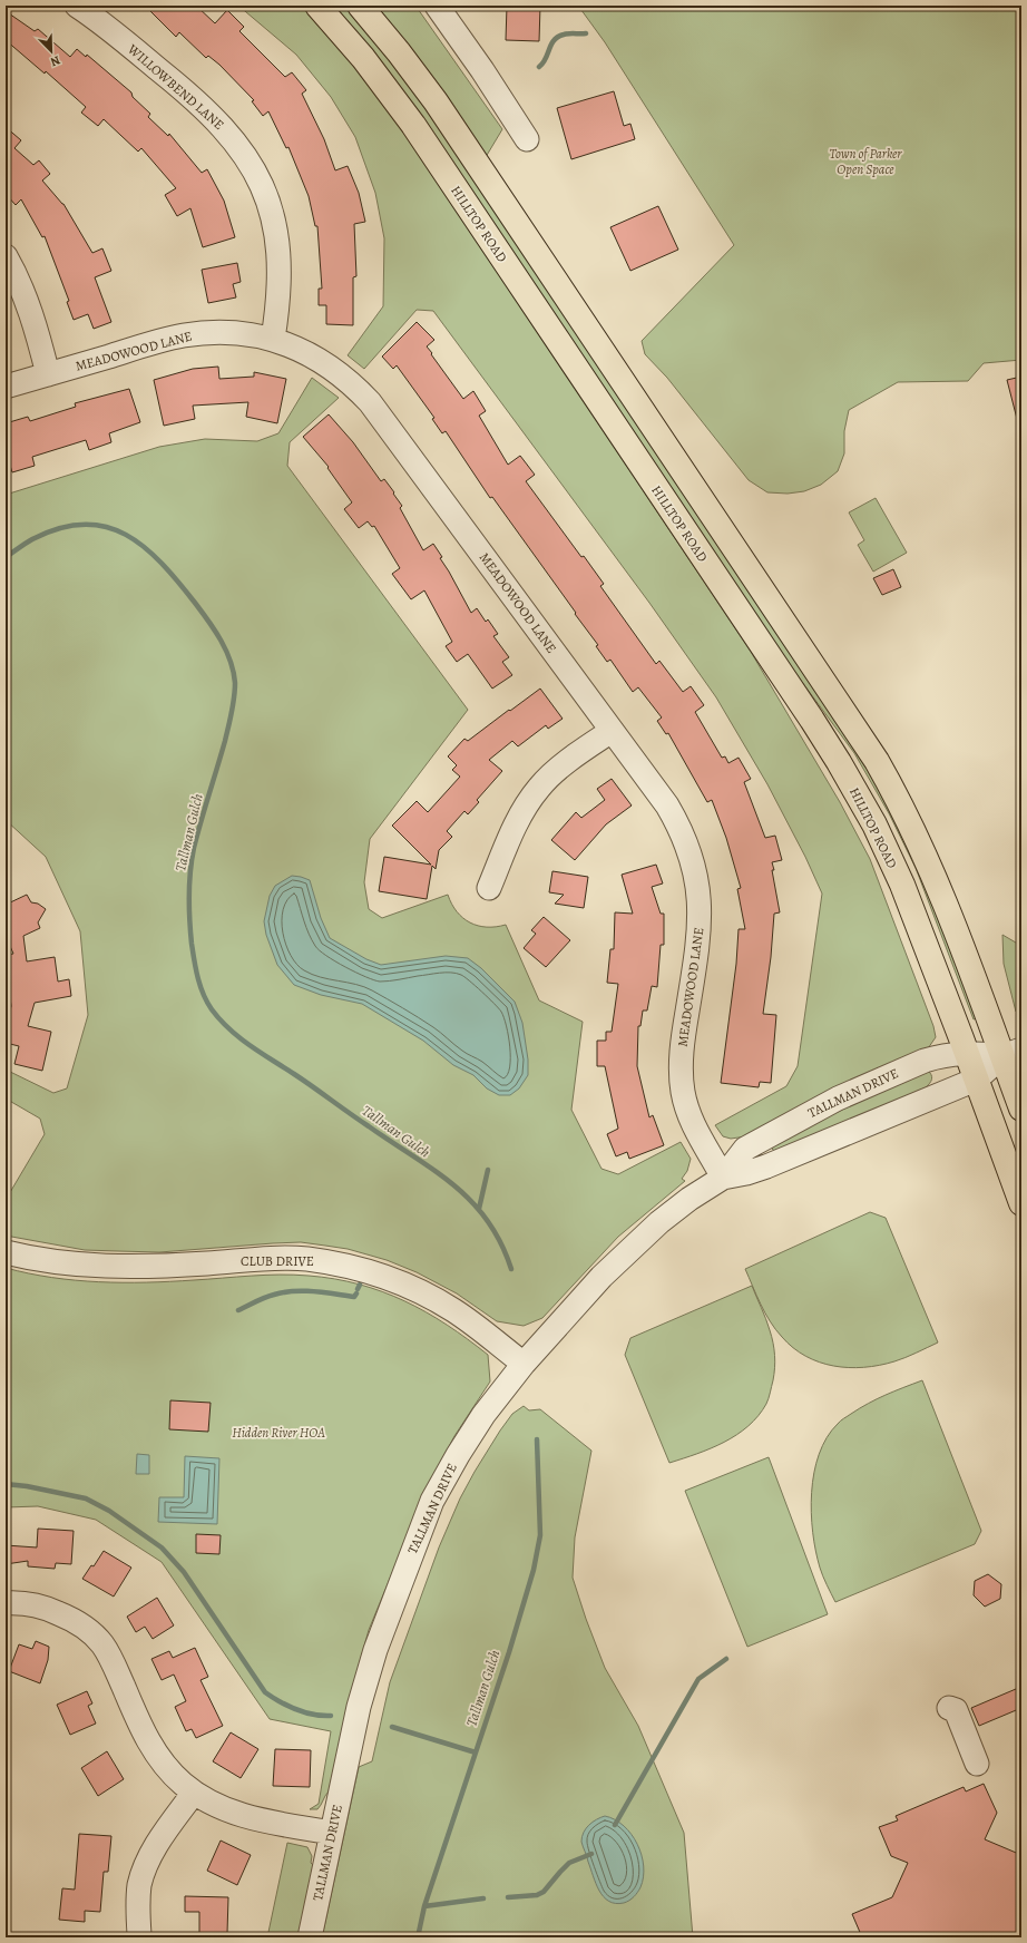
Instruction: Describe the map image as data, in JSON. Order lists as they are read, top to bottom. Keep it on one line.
{"streets":{"main road":["HILLTOP ROAD"],"street":["WILLOWBEND LANE","MEADOWOOD LANE","TALLMAN DRIVE","CLUB DRIVE"]},"crossings":[["WILLOWBEND LANE","MEADOWOOD LANE"],["HILLTOP ROAD","TALLMAN DRIVE"],["MEADOWOOD LANE","TALLMAN DRIVE"],["TALLMAN DRIVE","CLUB DRIVE"]],"water":["Tallman Gulch"],"parks":["Town of Parker Open Space","Hidden River HOA"],"north":"bottom right"}
